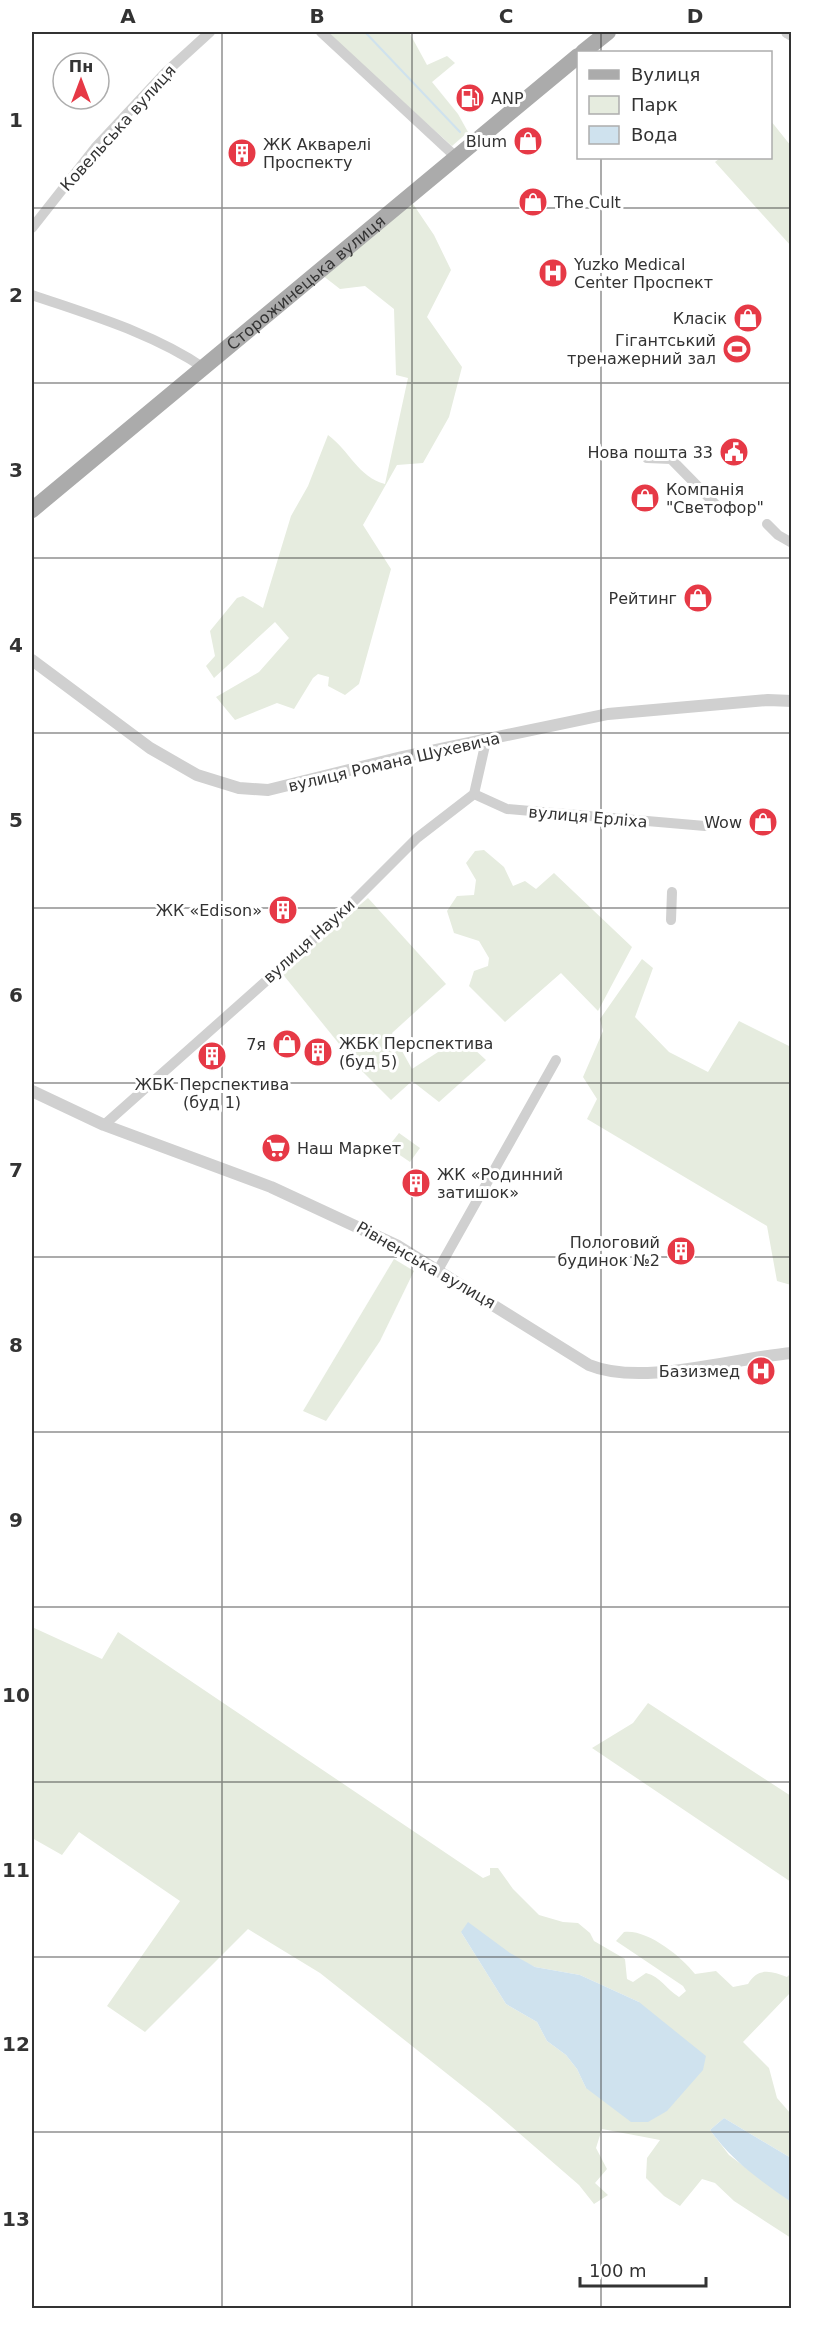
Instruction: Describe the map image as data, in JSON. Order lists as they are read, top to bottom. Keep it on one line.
{"streets":{"main road":["Сторожинецька вулиця"],"street":["Ковельська вулиця","вулиця Романа Шухевича","вулиця Ерліха","вулиця Науки","Рівненська вулиця"]},"crossings":[["вулиця Ерліха","вулиця Науки"],["вулиця Науки","Рівненська вулиця"]],"places":{"fuel station":["ANP"],"shop":["Blum","The Cult","Класік","Компанія \"Светофор\"","Рейтинг","Wow","7я"],"building":["ЖК Акварелі Проспекту","ЖК «Edison»","ЖБК Перспектива (буд 5)","ЖБК Перспектива (буд 1)","ЖК «Родинний затишок»","Пологовий будинок №2"],"hospital":["Yuzko Medical Center Проспект","Базизмед"],"sports":["Гігантський тренажерний зал"],"public building":["Нова пошта 33"],"supermarket":["Наш Маркет"]},"legend":["Вулиця","Парк","Вода"],"scale_bar":"100 m","north":"top","grid":{"columns":["A","B","C","D"],"rows":["1","2","3","4","5","6","7","8","9","10","11","12","13"]}}
